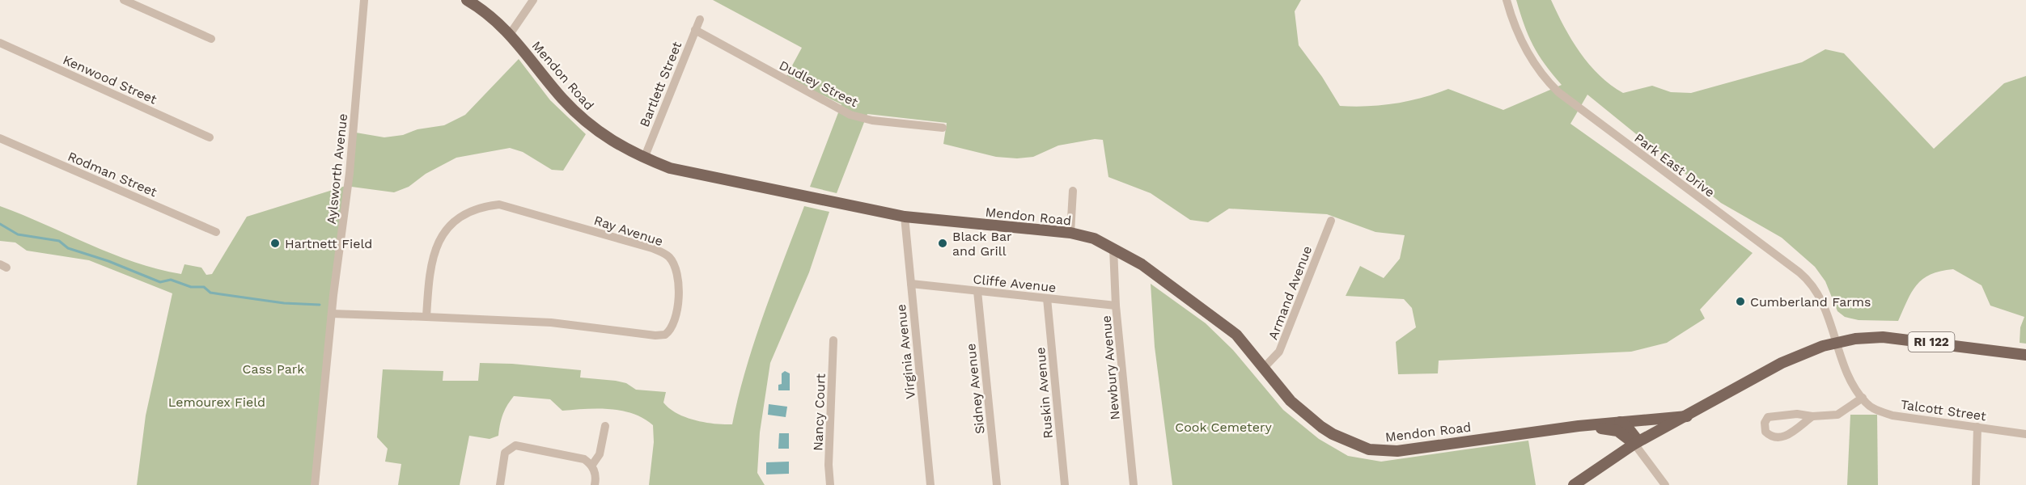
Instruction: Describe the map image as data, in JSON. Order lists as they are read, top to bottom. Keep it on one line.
{"streets":{"main road":["Mendon Road","RI 122"],"street":["Kenwood Street","Dudley Street","Bartlett Street","Park East Drive","Aylsworth Avenue","Rodman Street","Ray Avenue","Cliffe Avenue","Armand Avenue","Virginia Avenue","Newbury Avenue","Sidney Avenue","Ruskin Avenue","Talcott Street","Nancy Court"]},"crossings":[["Mendon Road","Bartlett Street"],["Mendon Road","Armand Avenue"],["Mendon Road","RI 122"],["Mendon Road","Virginia Avenue"],["Mendon Road","Newbury Avenue"],["Dudley Street","Bartlett Street"],["Park East Drive","RI 122"],["Park East Drive","Talcott Street"],["Aylsworth Avenue","Ray Avenue"],["Cliffe Avenue","Virginia Avenue"],["Cliffe Avenue","Newbury Avenue"],["Cliffe Avenue","Sidney Avenue"],["Cliffe Avenue","Ruskin Avenue"],["RI 122","Talcott Street"]],"parks":["Cass Park","Lemourex Field","Cook Cemetery"],"places":["Hartnett Field","Black Bar and Grill","Cumberland Farms"]}
